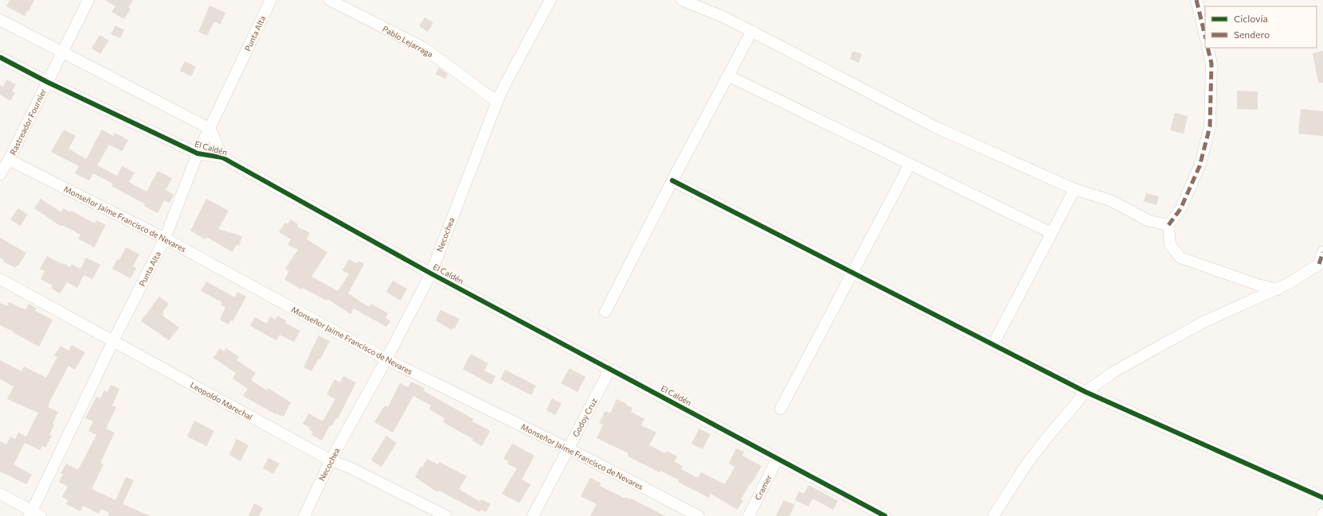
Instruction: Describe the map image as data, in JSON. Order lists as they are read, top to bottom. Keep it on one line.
{"streets":{"street":["Punta Alta","Pablo Lejarraga","Rastreador Fournier","El Caldén","Monseñor Jaime Francisco de Nevares","Necochea","Leopoldo Marechal","Godoy Cruz","Cramer"]},"crossings":[["Punta Alta","El Caldén"],["Punta Alta","Monseñor Jaime Francisco de Nevares"],["Punta Alta","Leopoldo Marechal"],["Pablo Lejarraga","Necochea"],["Rastreador Fournier","El Caldén"],["Rastreador Fournier","Monseñor Jaime Francisco de Nevares"],["El Caldén","Necochea"],["El Caldén","Godoy Cruz"],["El Caldén","Cramer"],["Monseñor Jaime Francisco de Nevares","Necochea"],["Monseñor Jaime Francisco de Nevares","Godoy Cruz"],["Necochea","Leopoldo Marechal"]],"legend":["Ciclovía","Sendero"]}
